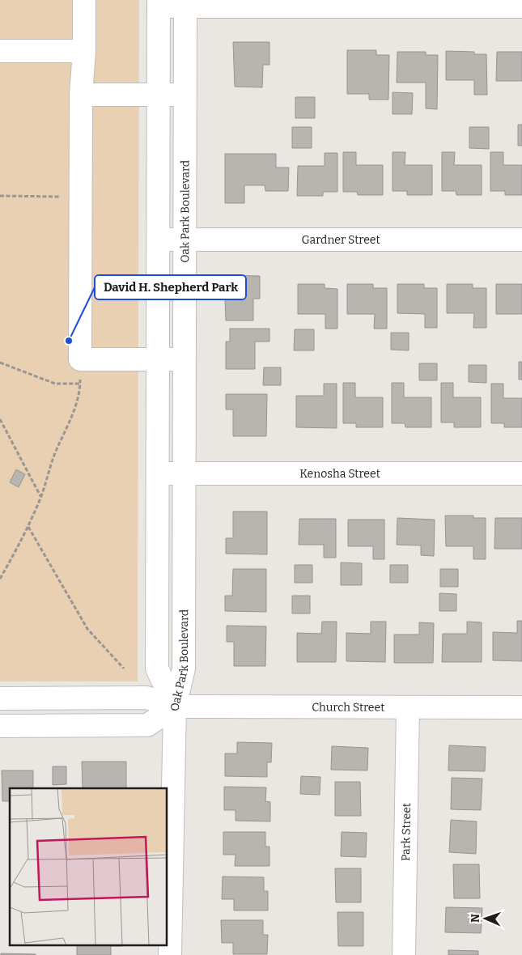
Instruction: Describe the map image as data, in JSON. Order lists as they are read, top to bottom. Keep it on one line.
{"streets":{"street":["Oak Park Boulevard","Gardner Street","Kenosha Street","Church Street","Park Street"]},"crossings":[["Oak Park Boulevard","Gardner Street"],["Oak Park Boulevard","Kenosha Street"],["Oak Park Boulevard","Church Street"],["Church Street","Park Street"]],"places":["David H. Shepherd Park"],"north":"left"}
